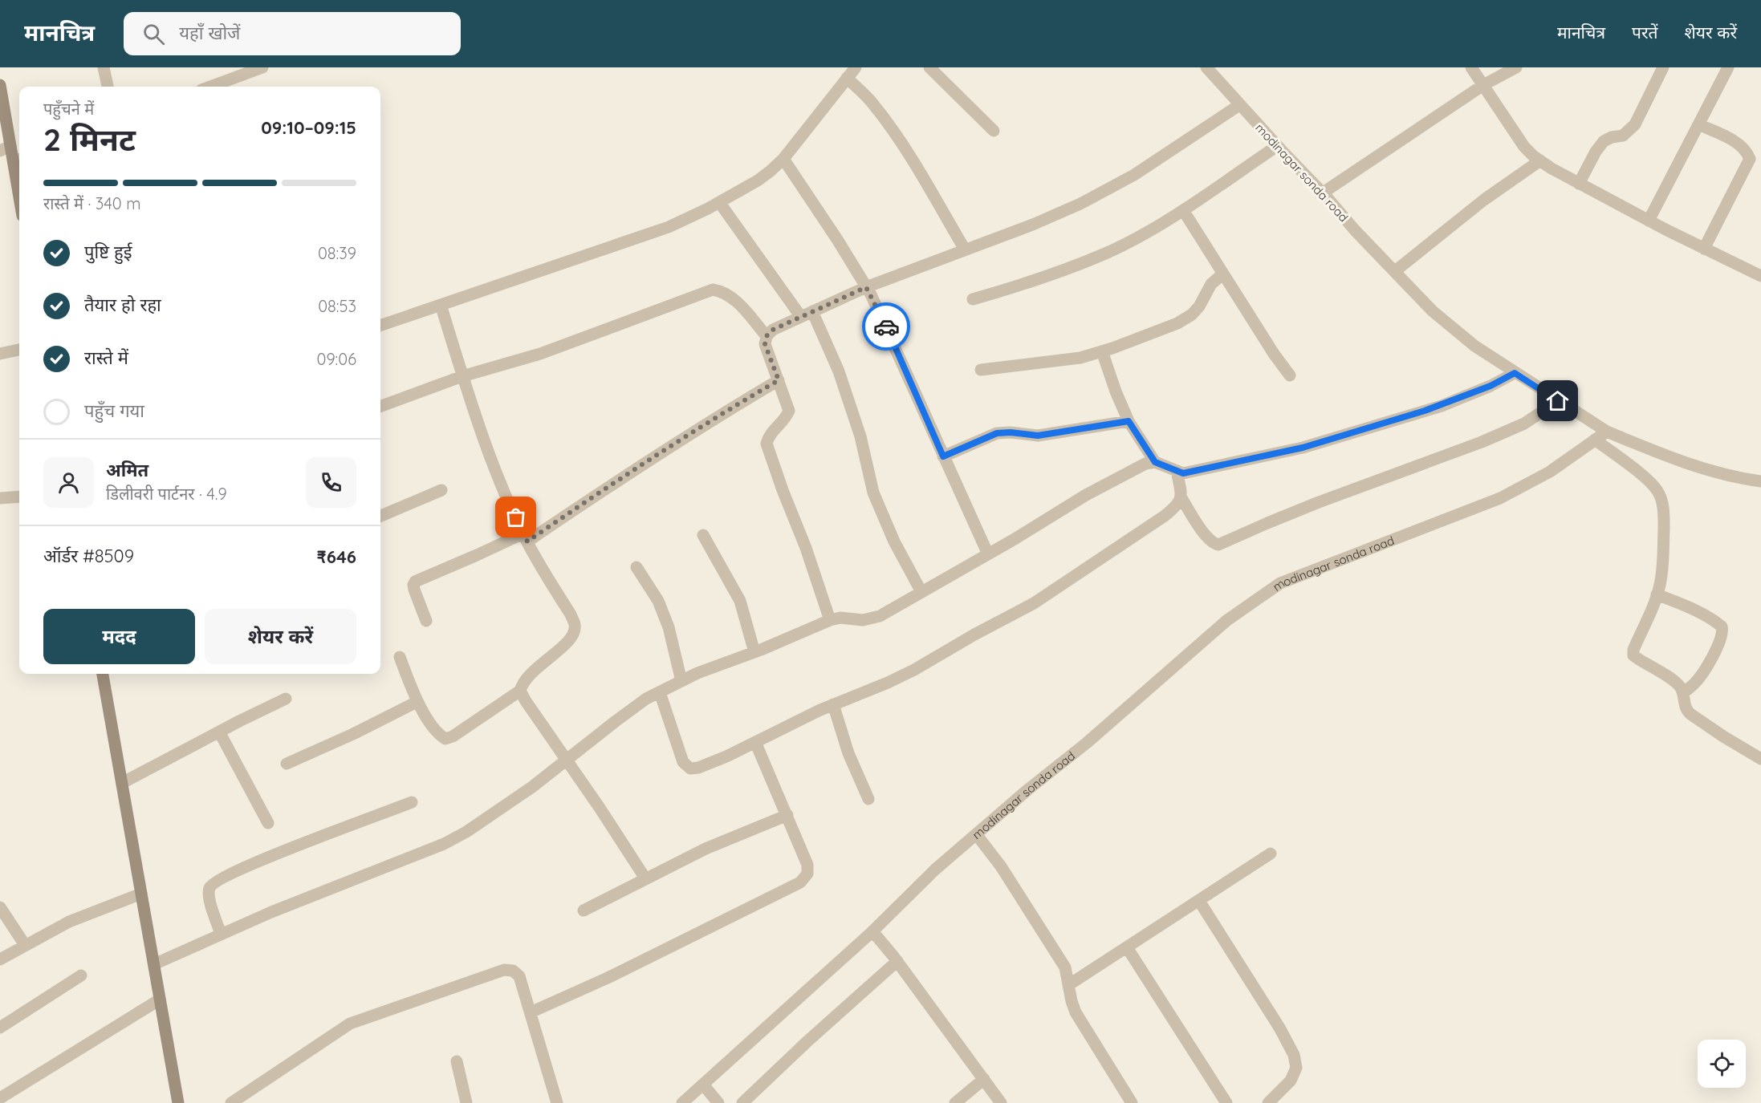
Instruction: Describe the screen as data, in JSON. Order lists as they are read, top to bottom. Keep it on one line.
{"streets":{"street":["modinagar sonda road"]},"page":{"header":"मानचित्र","search":"यहाँ खोजें","nav":["मानचित्र","परतें","शेयर करें"],"heading":["2 मिनट","पहुँचने में","09:10–09:15"],"panel":["अमित","डिलीवरी पार्टनर · 4.9","ऑर्डर #8509","₹646"],"bar":"रास्ते में · 340 m","list":[["पुष्टि हुई","08:39"],["तैयार हो रहा","08:53"],["रास्ते में","09:06"],"पहुँच गया"],"buttons":["मदद","शेयर करें"]}}
